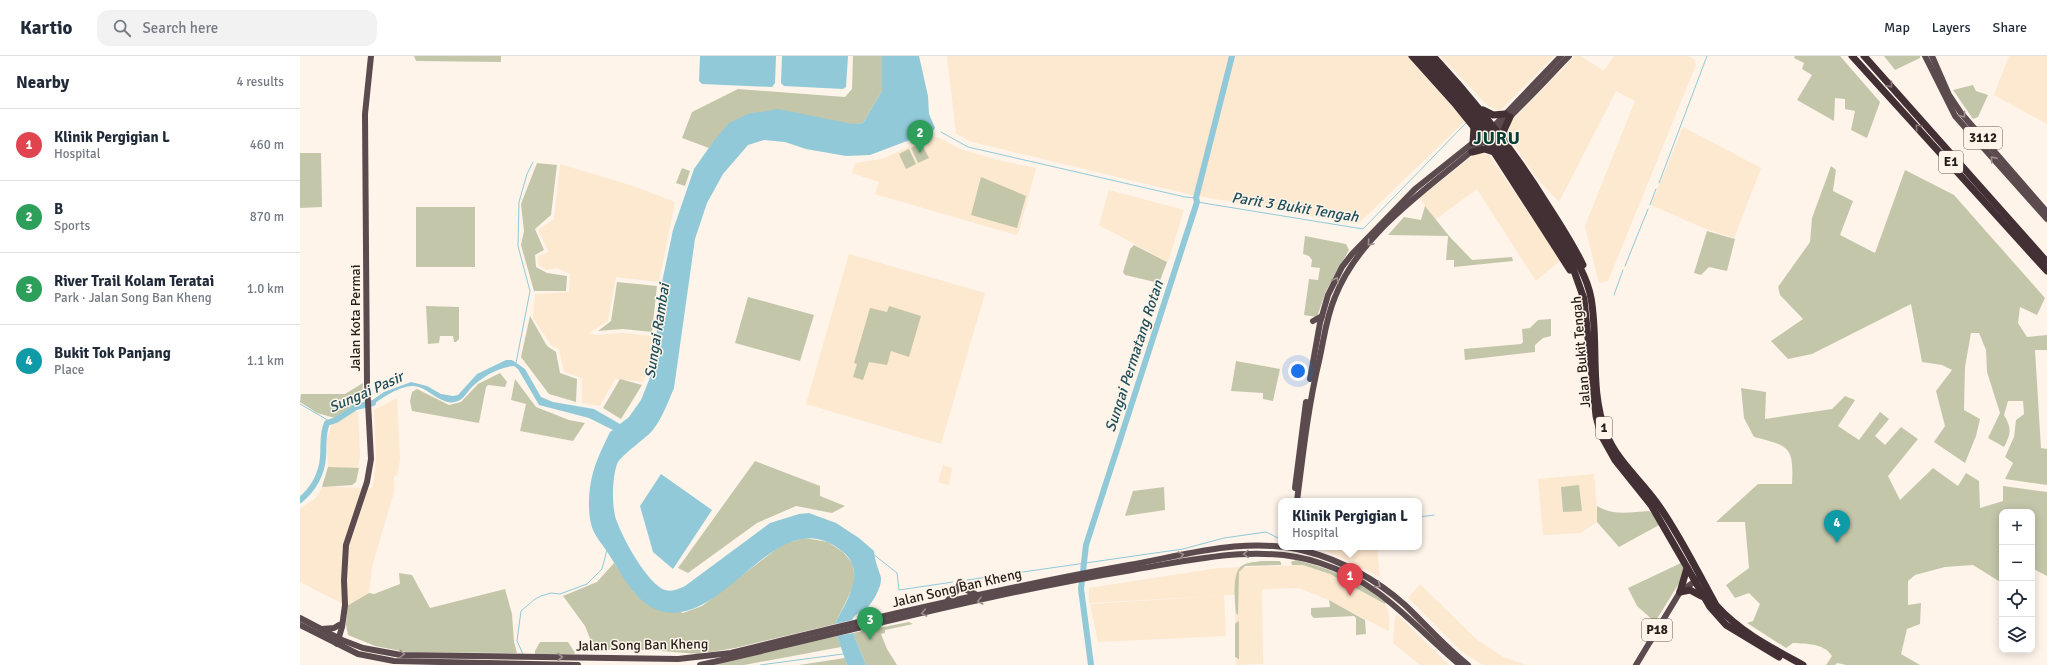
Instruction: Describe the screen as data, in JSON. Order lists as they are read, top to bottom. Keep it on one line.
{"streets":{"highway":["E1","Jalan Bukit Tengah","1"],"main road":["3112","Jalan Kota Permai","Jalan Song Ban Kheng","P18"]},"crossings":[["Jalan Kota Permai","Jalan Song Ban Kheng"],["Jalan Bukit Tengah","P18"]],"districts":["JURU"],"water":["Parit 3 Bukit Tengah","Sungai Rambai","Sungai Permatang Rotan","Sungai Pasir"],"page":{"header":"Kartio","search":"Search here","nav":["Map","Layers","Share"],"heading":["Nearby","4 results"],"list":[{"mark":"1","name":"Klinik Pergigian L","note":"Hospital","value":"460 m"},{"mark":"2","name":"B","note":"Sports","value":"870 m"},{"mark":"3","name":"River Trail Kolam Teratai","note":"Park · Jalan Song Ban Kheng","value":"1.0 km"},{"mark":"4","name":"Bukit Tok Panjang","note":"Place","value":"1.1 km"}],"pins":["2","4","1","3"],"popup":["Klinik Pergigian L","Hospital"],"map_buttons":["+","−"]}}
